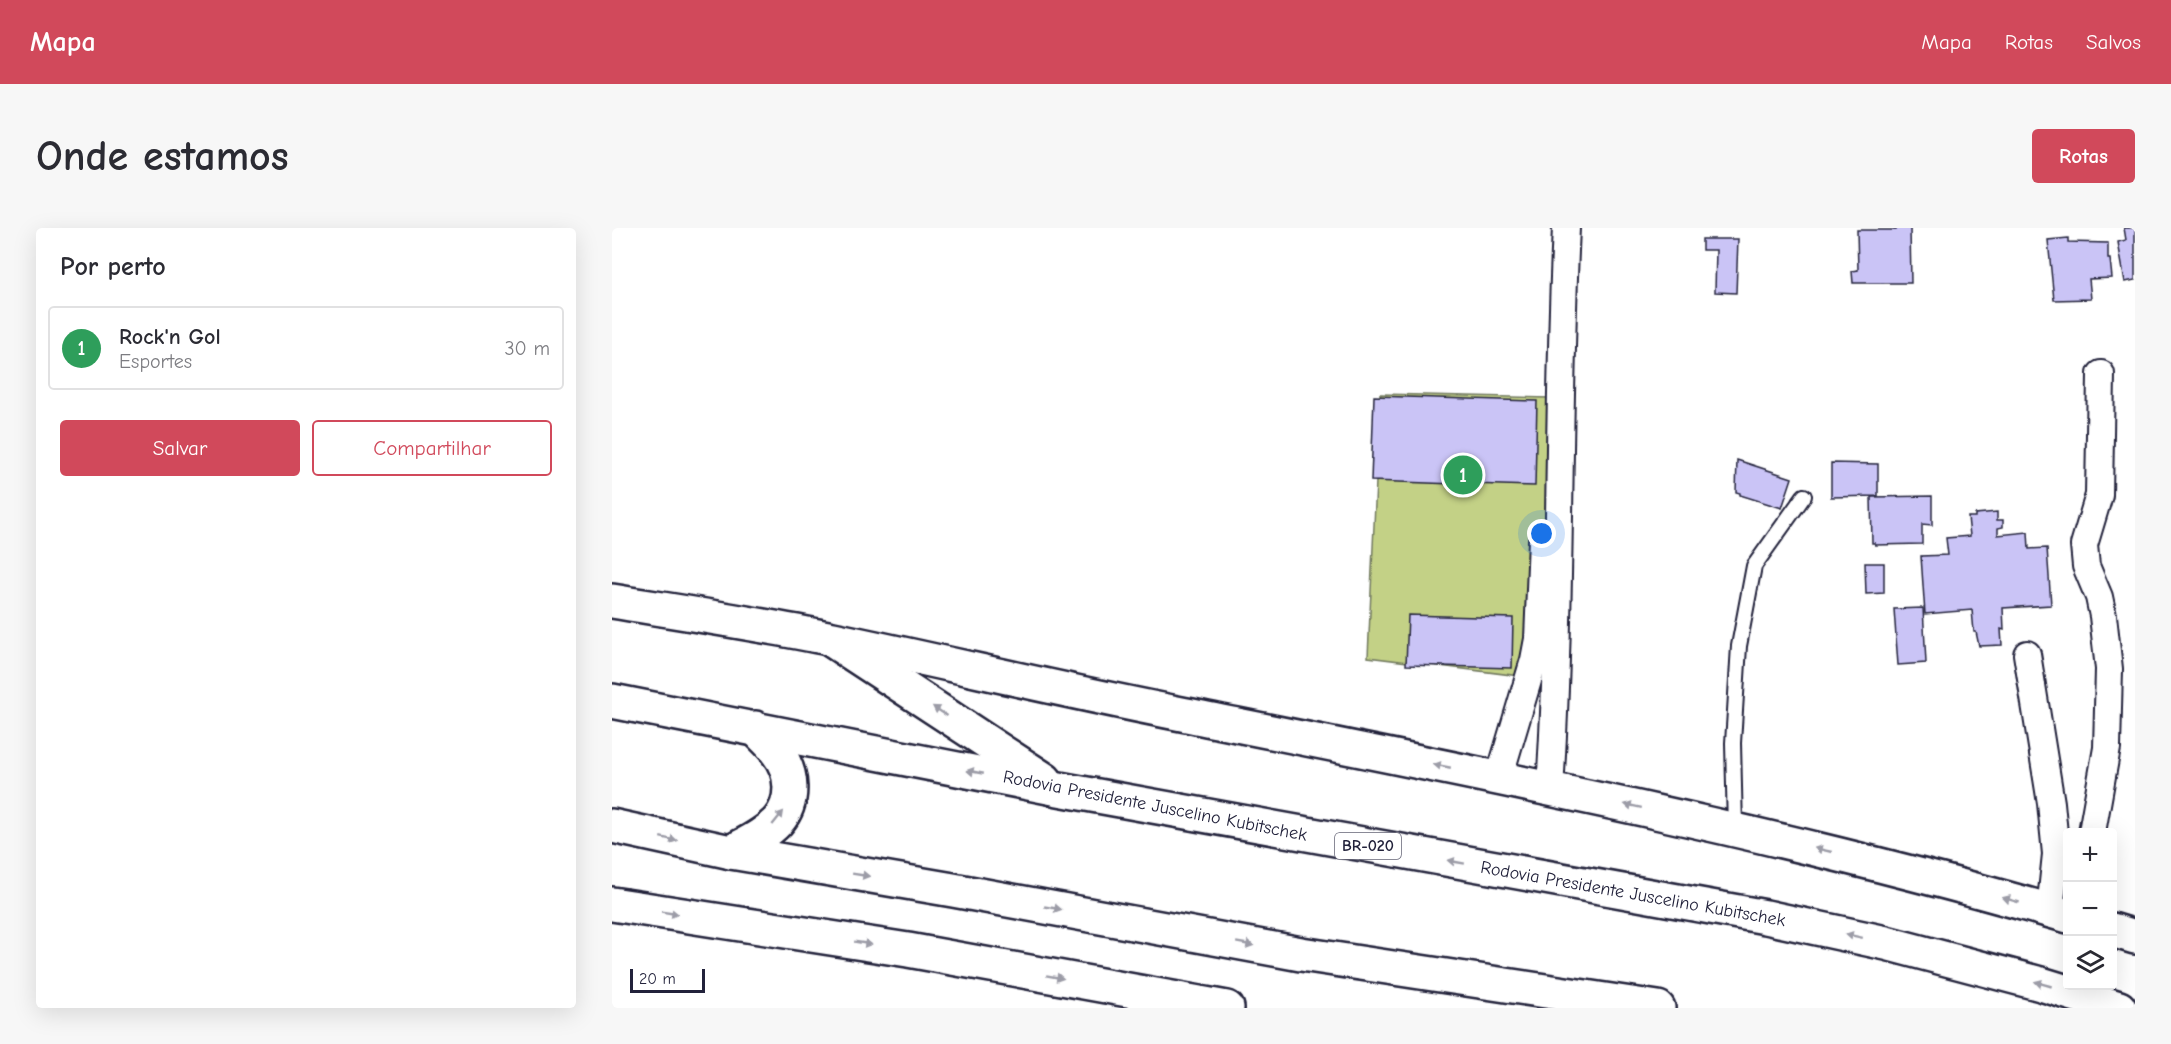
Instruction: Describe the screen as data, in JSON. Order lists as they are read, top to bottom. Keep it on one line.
{"streets":{"main road":["Rodovia Presidente Juscelino Kubitschek","BR-020"]},"scale_bar":"20 m","page":{"header":"Mapa","nav":["Mapa","Rotas","Salvos"],"buttons":["Rotas",["Salvar","Compartilhar"]],"title":"Onde estamos","heading":"Por perto","list":[{"mark":"1","name":"Rock'n Gol","note":"Esportes","value":"30 m"}],"pins":"1","map_buttons":["+","−"],"scale":"20 m"}}
